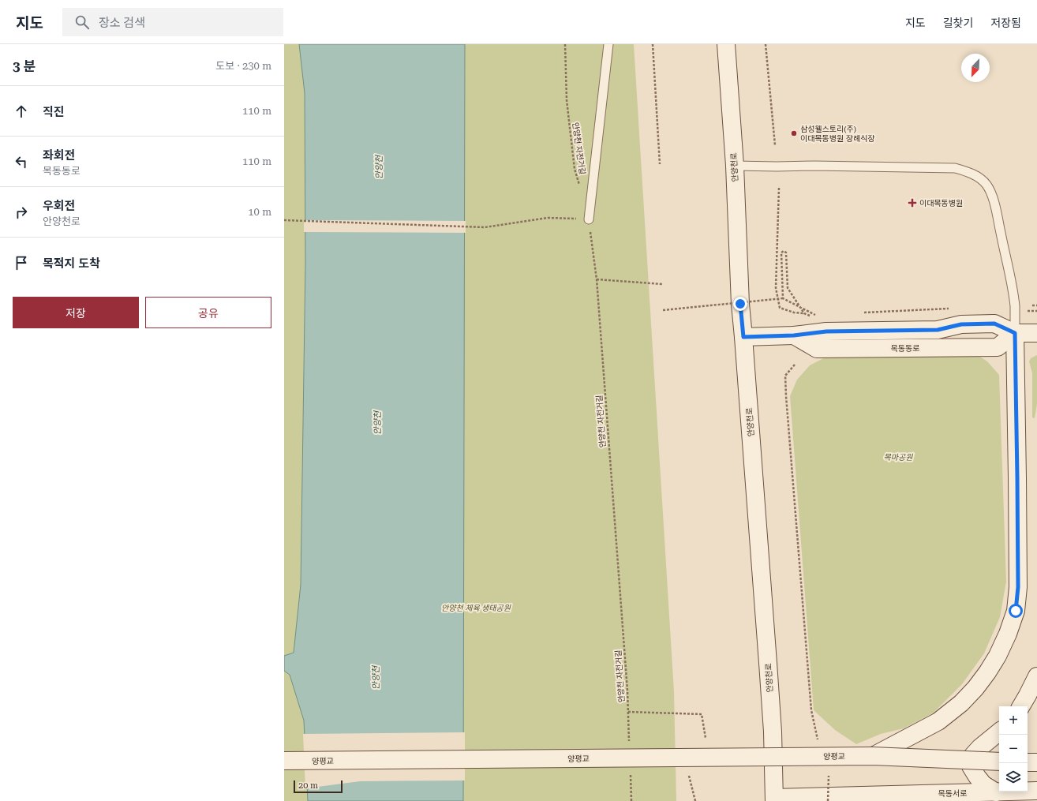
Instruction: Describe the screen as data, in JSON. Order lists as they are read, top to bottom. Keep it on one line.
{"streets":{"main road":["안양천로","목동동로","양평교","목동서로"],"path":["안양천 자전거길"]},"crossings":[["안양천로","목동서로"]],"water":["안양천"],"parks":["목마공원","안양천 체육 생태공원"],"places":{"other":["삼성웰스토리(주) 이대목동병원 장례식장"],"health":["이대목동병원"]},"scale_bar":"20 m","north":"bottom left","page":{"header":"지도","search":"장소 검색","nav":["지도","길찾기","저장됨"],"heading":["3 분","도보 · 230 m"],"list":[["직진","110 m"],["좌회전","목동동로","110 m"],["우회전","안양천로","10 m"],"목적지 도착"],"buttons":["저장","공유"],"map_buttons":["+","−"],"scale":"20 m"}}
